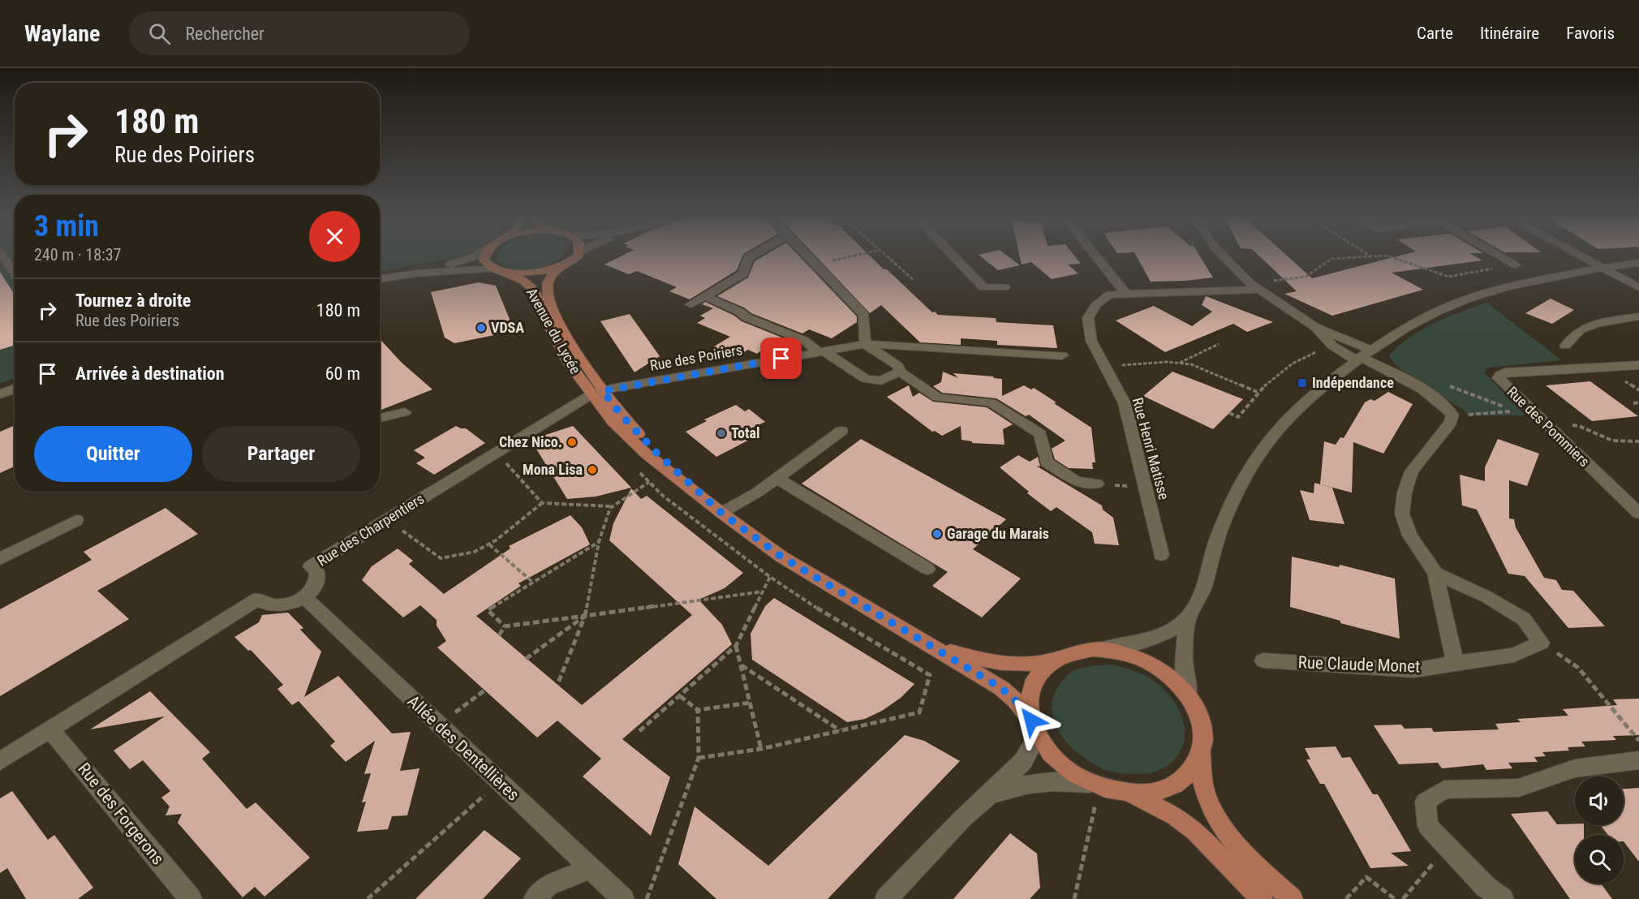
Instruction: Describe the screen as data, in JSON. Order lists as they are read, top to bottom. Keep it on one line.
{"streets":{"main road":["Avenue du Lycée"],"street":["Rue des Poiriers","Rue des Pommiers","Rue Henri Matisse","Rue des Charpentiers","Rue Claude Monet","Allée des Dentellières","Rue des Forgerons"]},"crossings":[["Avenue du Lycée","Rue des Poiriers"],["Avenue du Lycée","Rue des Charpentiers"],["Rue des Poiriers","Rue des Charpentiers"],["Rue des Charpentiers","Allée des Dentellières"]],"places":{"other":["VDSA","Total","Chez Nico.","Mona Lisa","Garage du Marais"],"transit":["Indépendance"]},"page":{"header":"Waylane","search":"Rechercher","nav":["Carte","Itinéraire","Favoris"],"turn":["180 m","Rue des Poiriers"],"heading":["3 min","240 m · 18:37"],"list":[{"name":"Tournez à droite","note":"Rue des Poiriers","value":"180 m"},{"name":"Arrivée à destination","value":"60 m"}],"buttons":["Quitter","Partager"]}}
